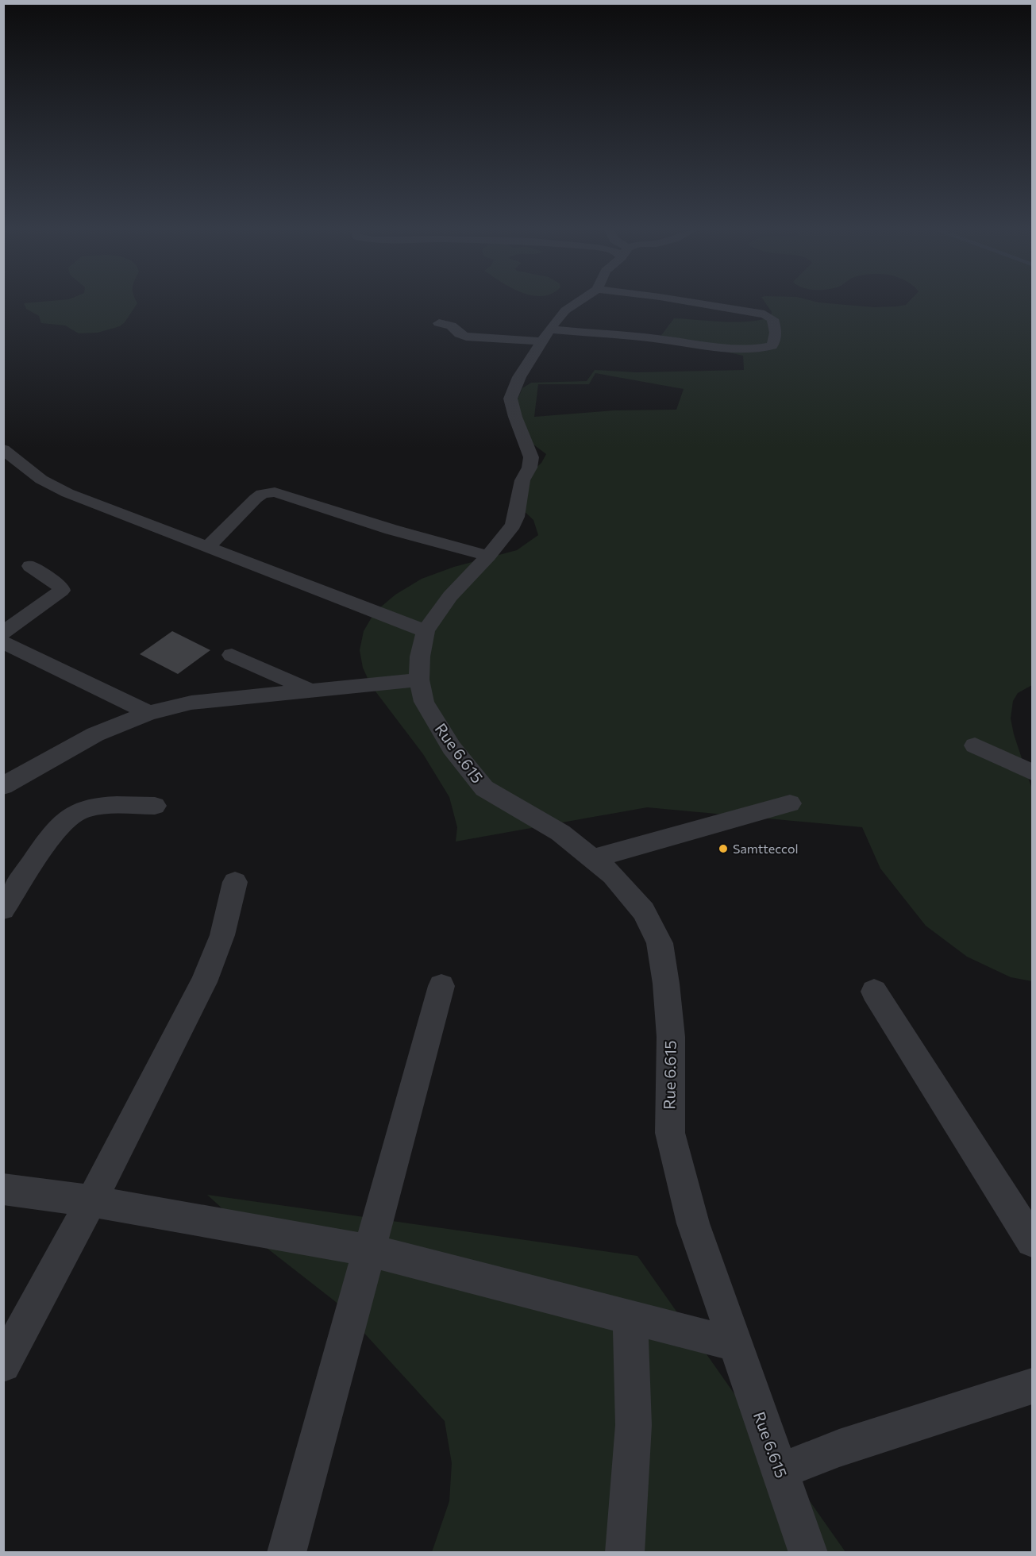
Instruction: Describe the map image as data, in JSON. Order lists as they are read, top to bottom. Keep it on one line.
{"streets":{"street":["Rue 6.615"]},"places":["Samtteccol"]}
